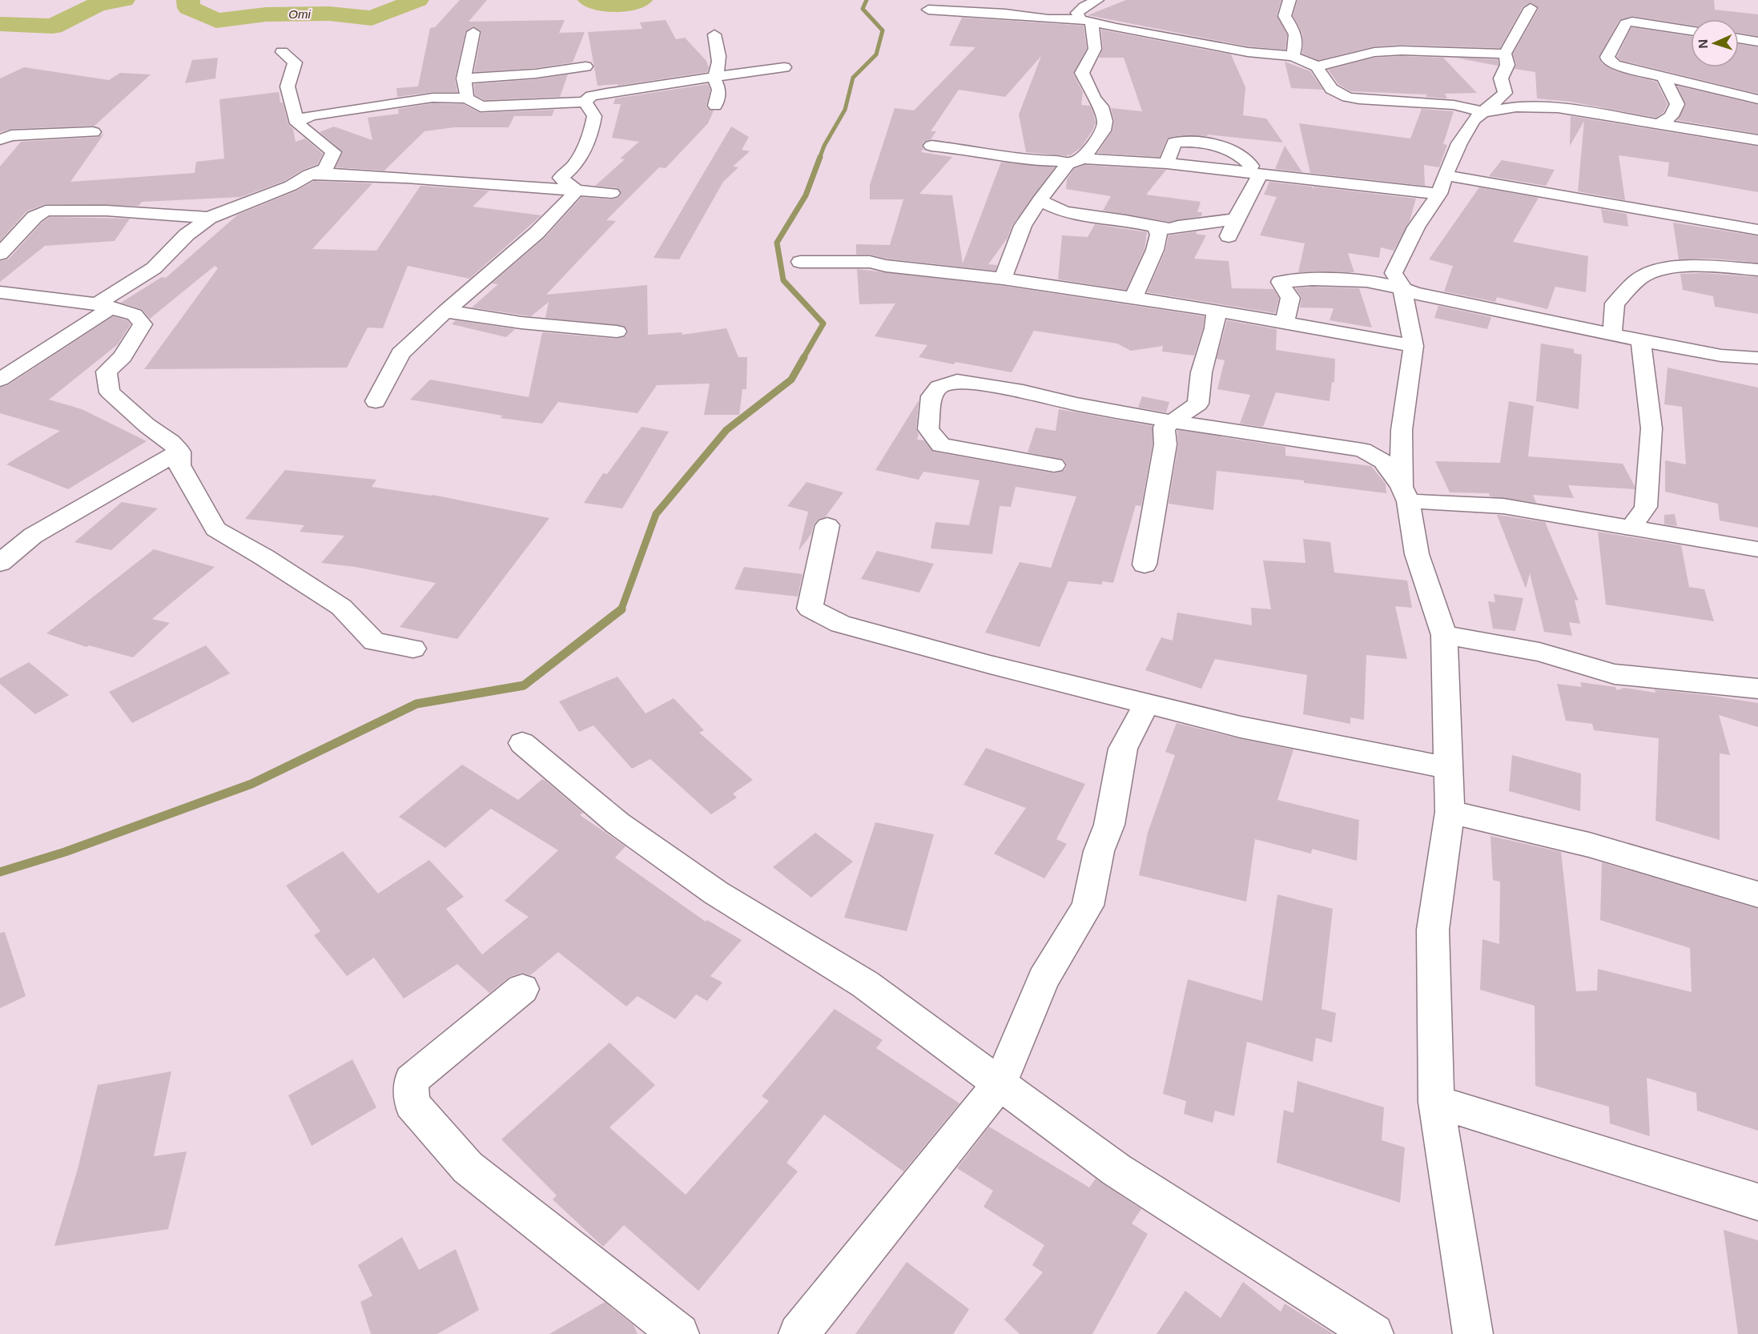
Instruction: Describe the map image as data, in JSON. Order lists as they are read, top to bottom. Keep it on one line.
{"water":["Omi"],"north":"left"}
